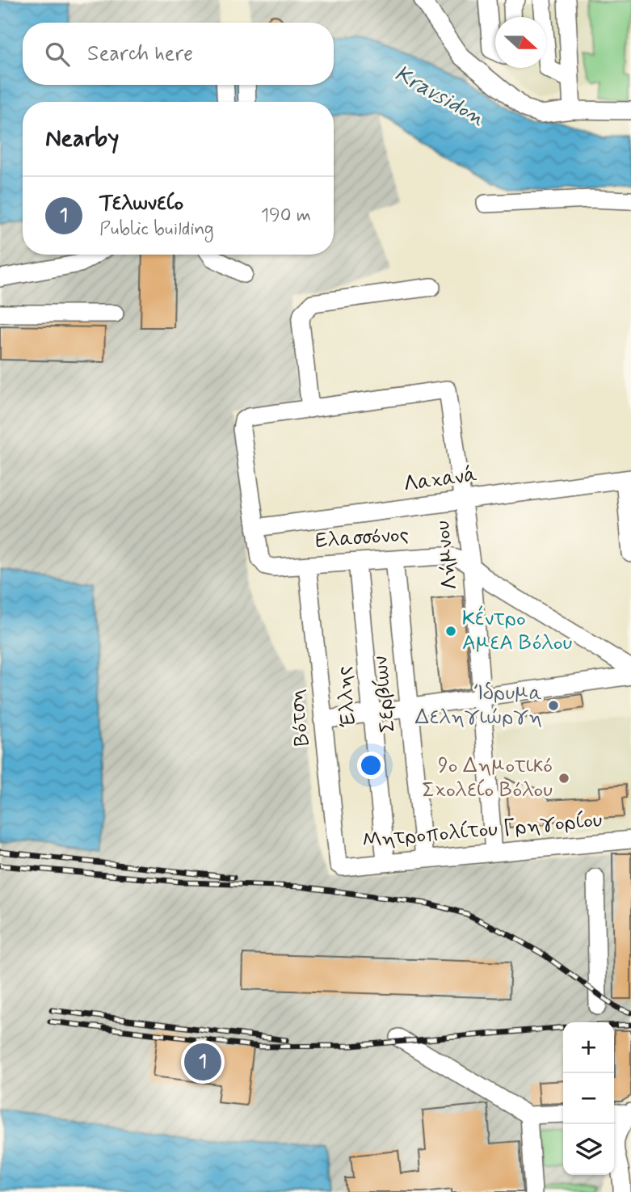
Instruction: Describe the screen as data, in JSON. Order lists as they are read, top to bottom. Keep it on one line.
{"streets":{"street":["Λαχανά","Ελασσόνος","Λήμνου","Σερβίων","Έλλης","Βότση","Μητροπολίτου Γρηγορίου"]},"crossings":[["Λαχανά","Ελασσόνος"],["Λαχανά","Λήμνου"],["Ελασσόνος","Λήμνου"],["Ελασσόνος","Σερβίων"],["Ελασσόνος","Έλλης"],["Ελασσόνος","Βότση"],["Λήμνου","Μητροπολίτου Γρηγορίου"],["Σερβίων","Μητροπολίτου Γρηγορίου"],["Έλλης","Μητροπολίτου Γρηγορίου"],["Βότση","Μητροπολίτου Γρηγορίου"]],"water":["Kravsidon"],"places":["Κέντρο ΑμεΑ Βόλου","Ίδρυμα Δεληγιώργη","9ο Δημοτικό Σχολείο Βόλου"],"north":"right","page":{"search":"Search here","heading":"Nearby","list":[{"mark":"1","name":"Τελωνείο","note":"Public building","value":"190 m"}],"map_buttons":["+","−"],"pins":"1"}}
